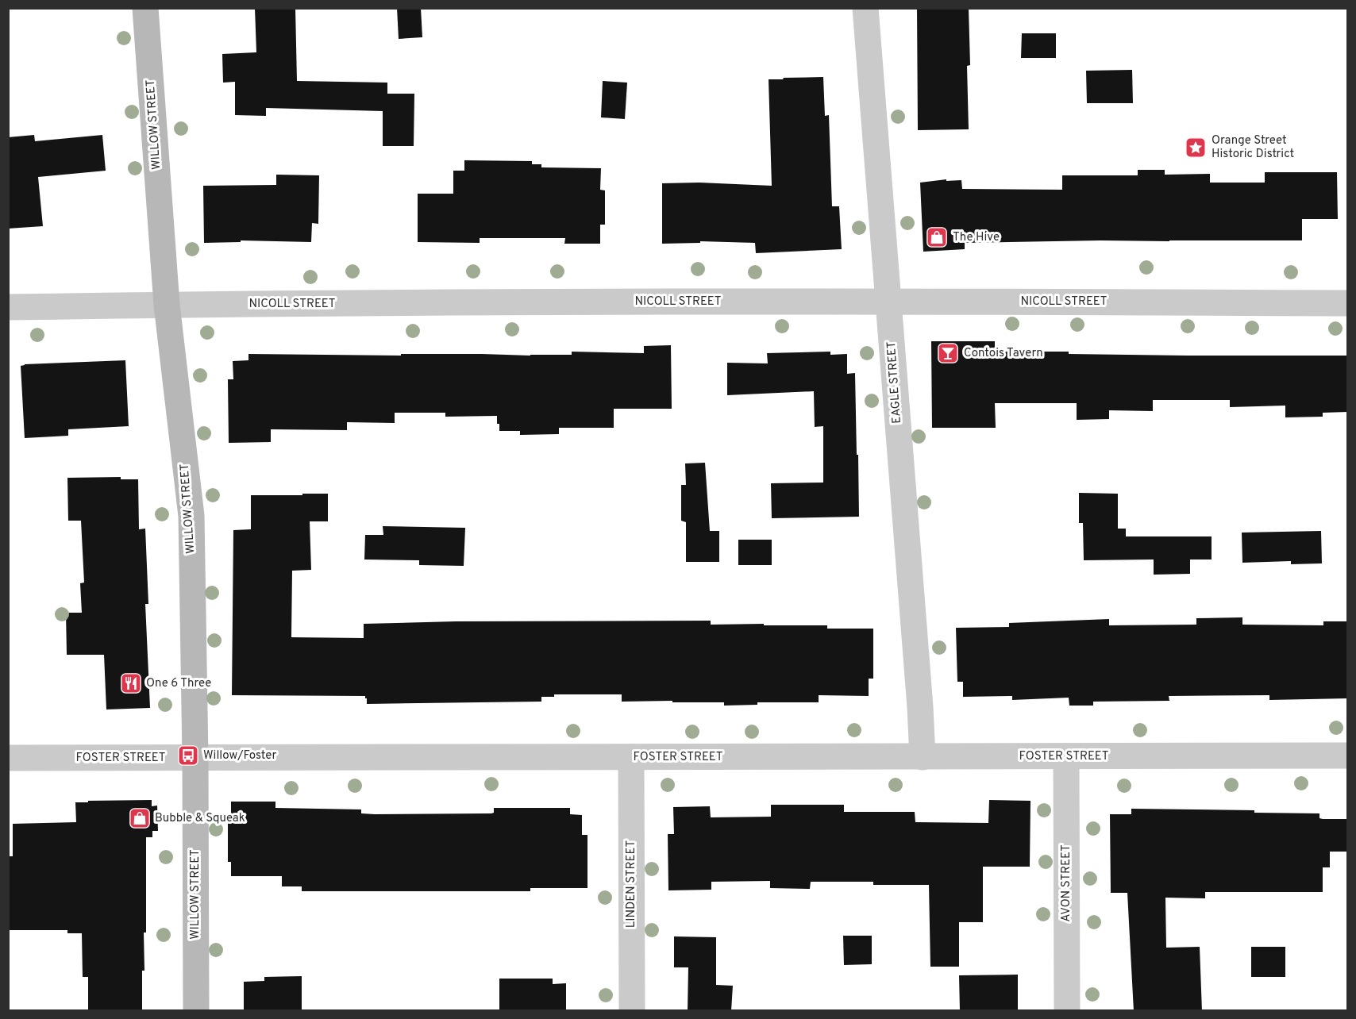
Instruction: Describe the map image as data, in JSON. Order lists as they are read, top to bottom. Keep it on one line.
{"streets":{"main road":["WILLOW STREET"],"street":["NICOLL STREET","EAGLE STREET","FOSTER STREET","AVON STREET","LINDEN STREET"]},"crossings":[["WILLOW STREET","NICOLL STREET"],["WILLOW STREET","FOSTER STREET"],["NICOLL STREET","EAGLE STREET"],["EAGLE STREET","FOSTER STREET"],["FOSTER STREET","AVON STREET"],["FOSTER STREET","LINDEN STREET"]],"places":{"place":["Orange Street Historic District"],"shop":["The Hive","Bubble & Squeak"],"bar":["Contois Tavern"],"restaurant":["One 6 Three"],"bus stop":["Willow/Foster"]}}
